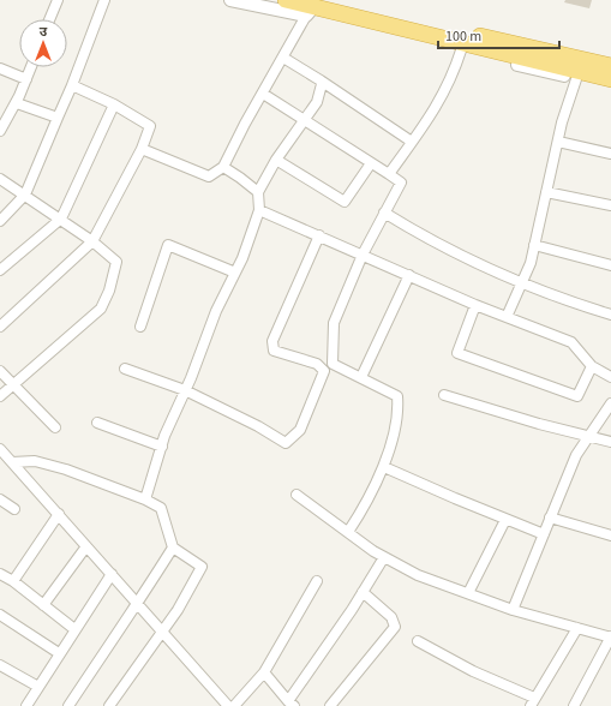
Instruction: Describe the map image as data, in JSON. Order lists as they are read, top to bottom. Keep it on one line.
{"scale_bar":"100 m","north":"top"}
